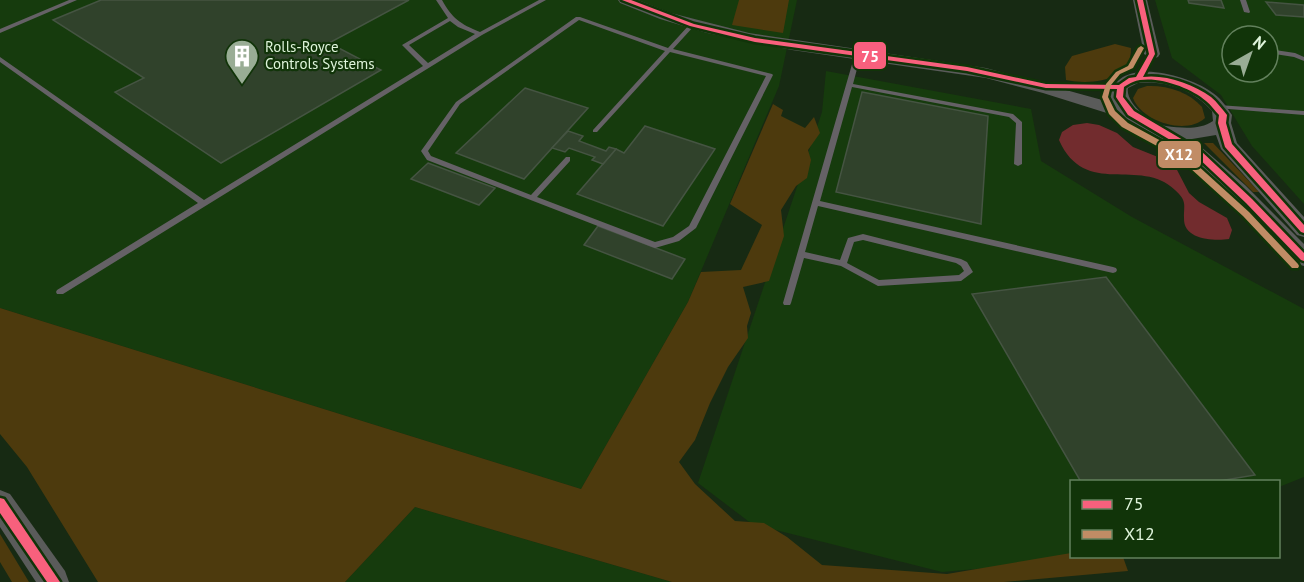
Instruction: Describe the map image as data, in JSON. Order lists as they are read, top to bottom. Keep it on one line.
{"places":{"building":["Rolls-Royce Controls Systems"]},"lines":["transit line 75","transit line X12"],"legend":["75","X12"],"north":"top right"}
